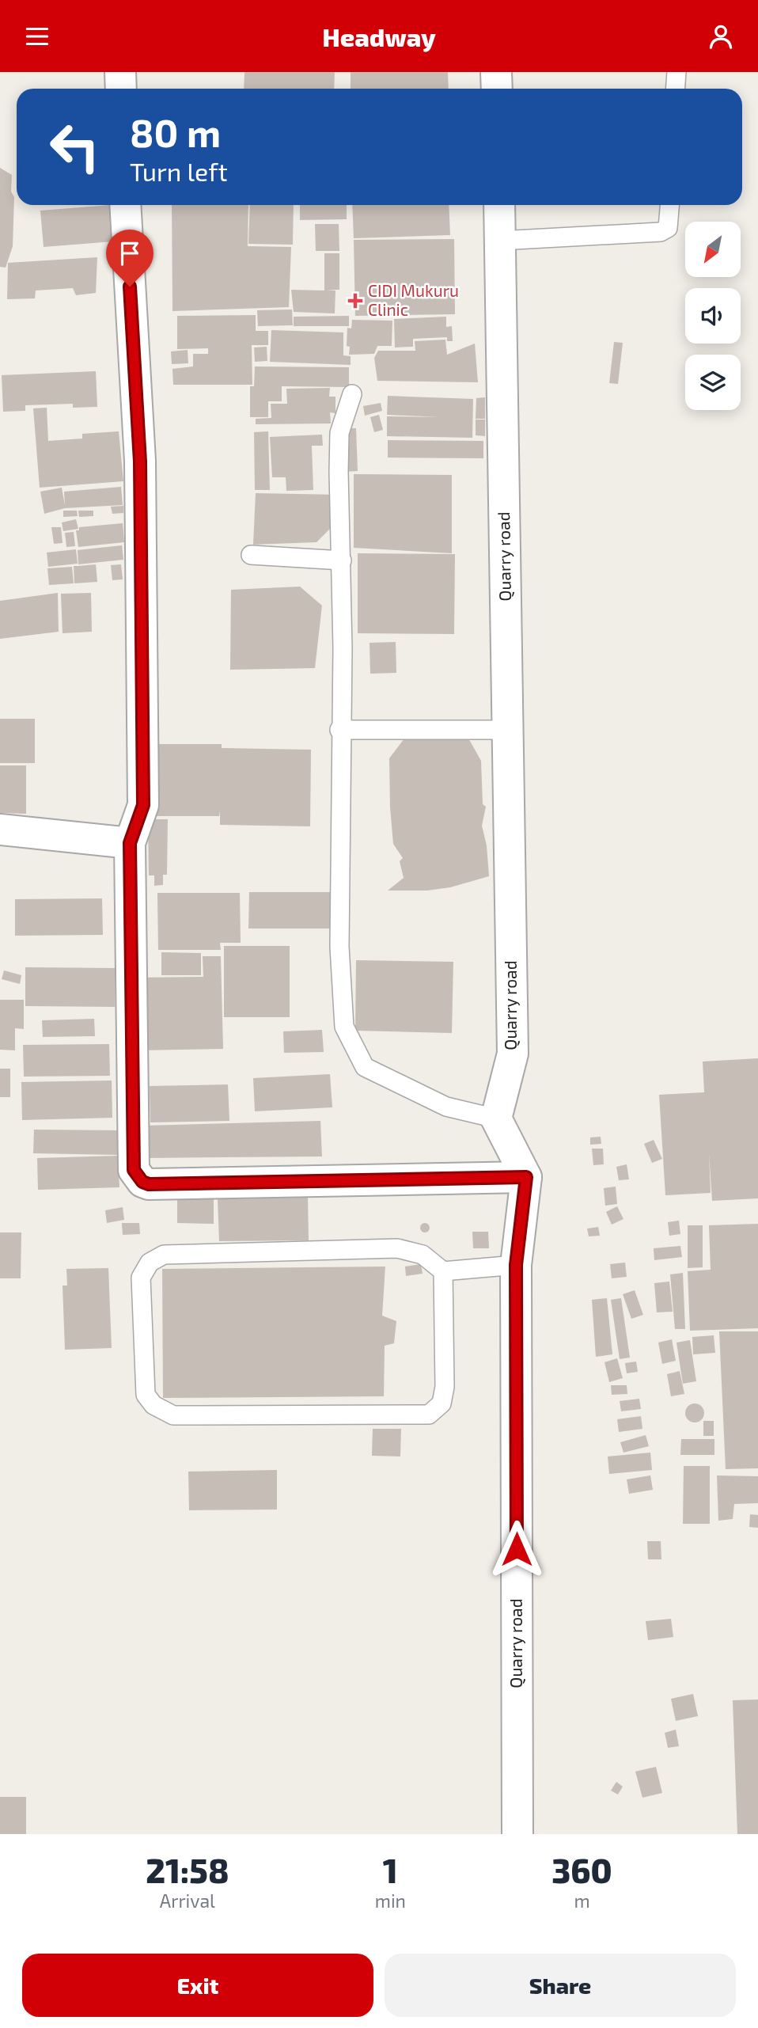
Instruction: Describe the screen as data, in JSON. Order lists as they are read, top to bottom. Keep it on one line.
{"streets":{"street":["Quarry road"]},"places":{"health":["CIDI Mukuru Clinic"]},"north":"bottom left","page":{"header":"Headway","turn":["80 m","Turn left"],"eta":["21:58","Arrival","1","min","360","m"],"buttons":["Exit","Share"]}}
